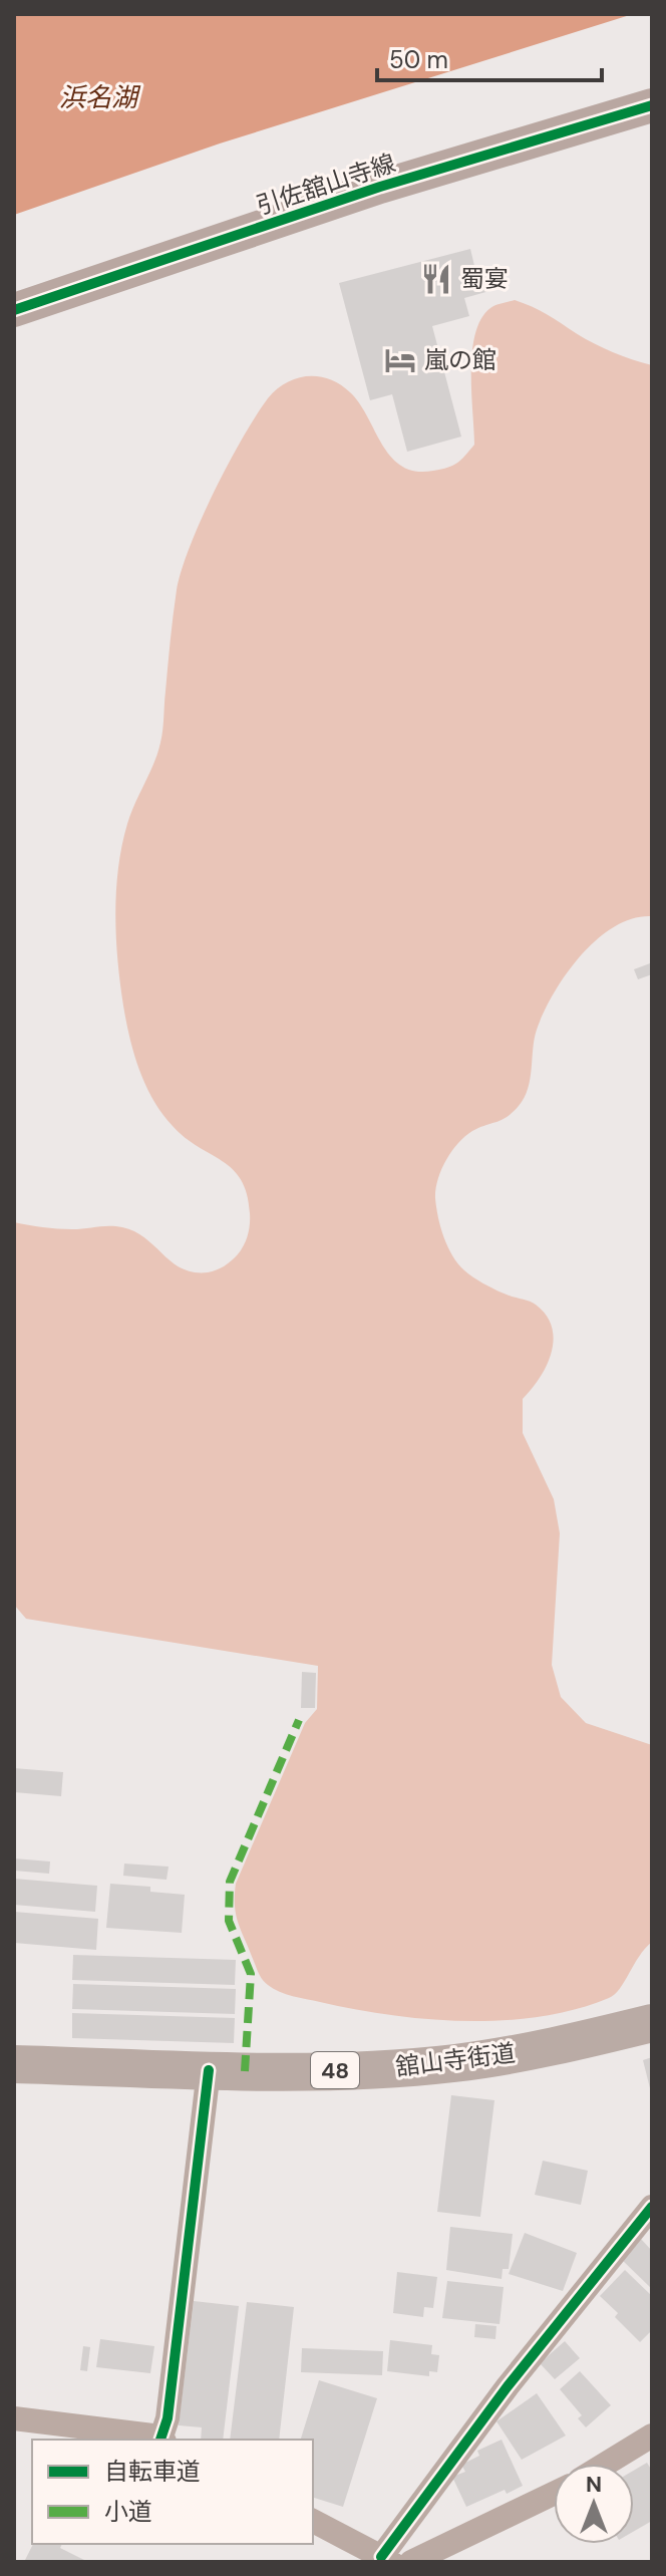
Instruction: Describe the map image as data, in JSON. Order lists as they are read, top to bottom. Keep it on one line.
{"streets":{"main road":["引佐舘山寺線","舘山寺街道","48"]},"water":["浜名湖"],"places":{"restaurant":["蜀宴"],"hotel":["嵐の館"]},"legend":["自転車道","小道"],"scale_bar":"50 m","north":"top"}
